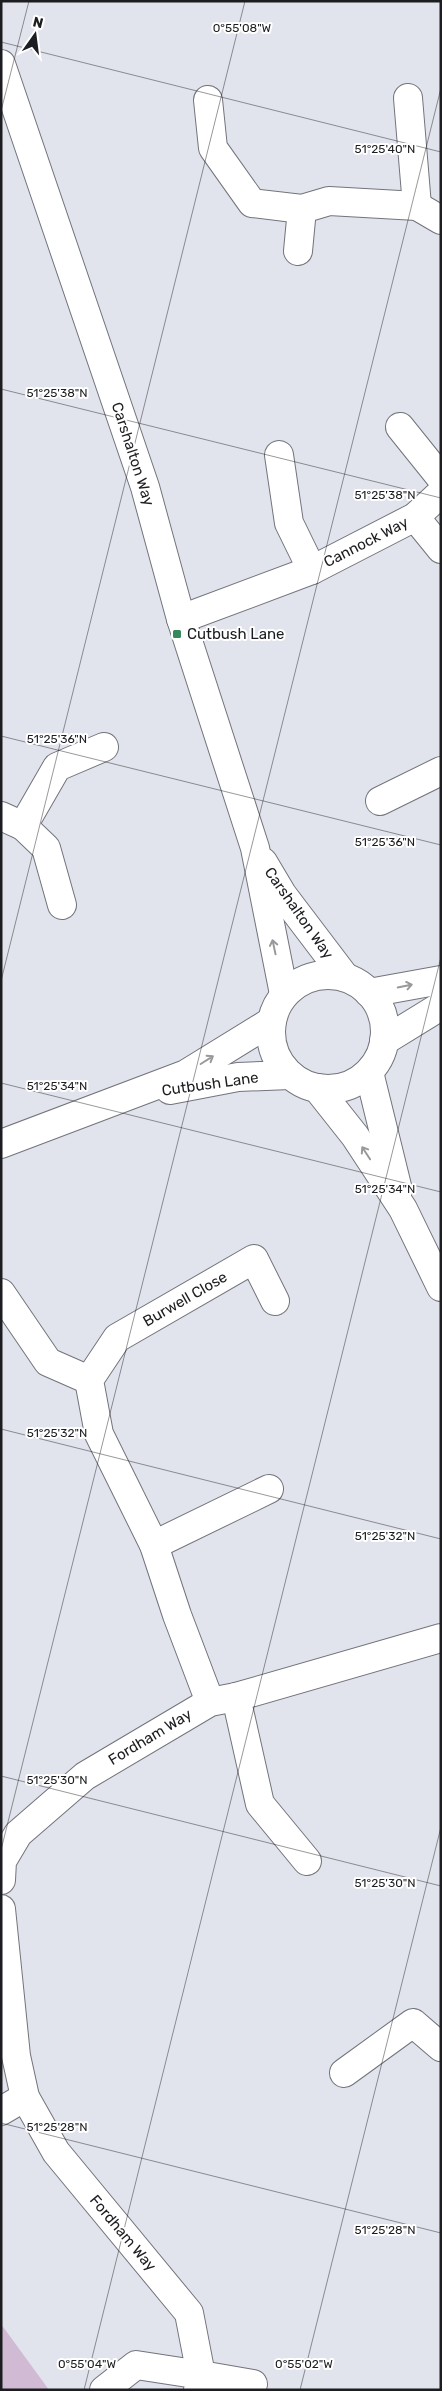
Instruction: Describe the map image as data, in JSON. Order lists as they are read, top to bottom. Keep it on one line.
{"streets":{"street":["Carshalton Way","Cannock Way","Cutbush Lane","Burwell Close","Fordham Way"]},"crossings":[["Carshalton Way","Cannock Way"],["Carshalton Way","Cutbush Lane"]],"places":{"transit":["Cutbush Lane"]},"north":"top","coordinates":["0°55'08\"W","51°25'40\"N","51°25'38\"N","51°25'36\"N","51°25'34\"N","51°25'32\"N","51°25'30\"N","51°25'28\"N","0°55'04\"W","0°55'02\"W"]}
